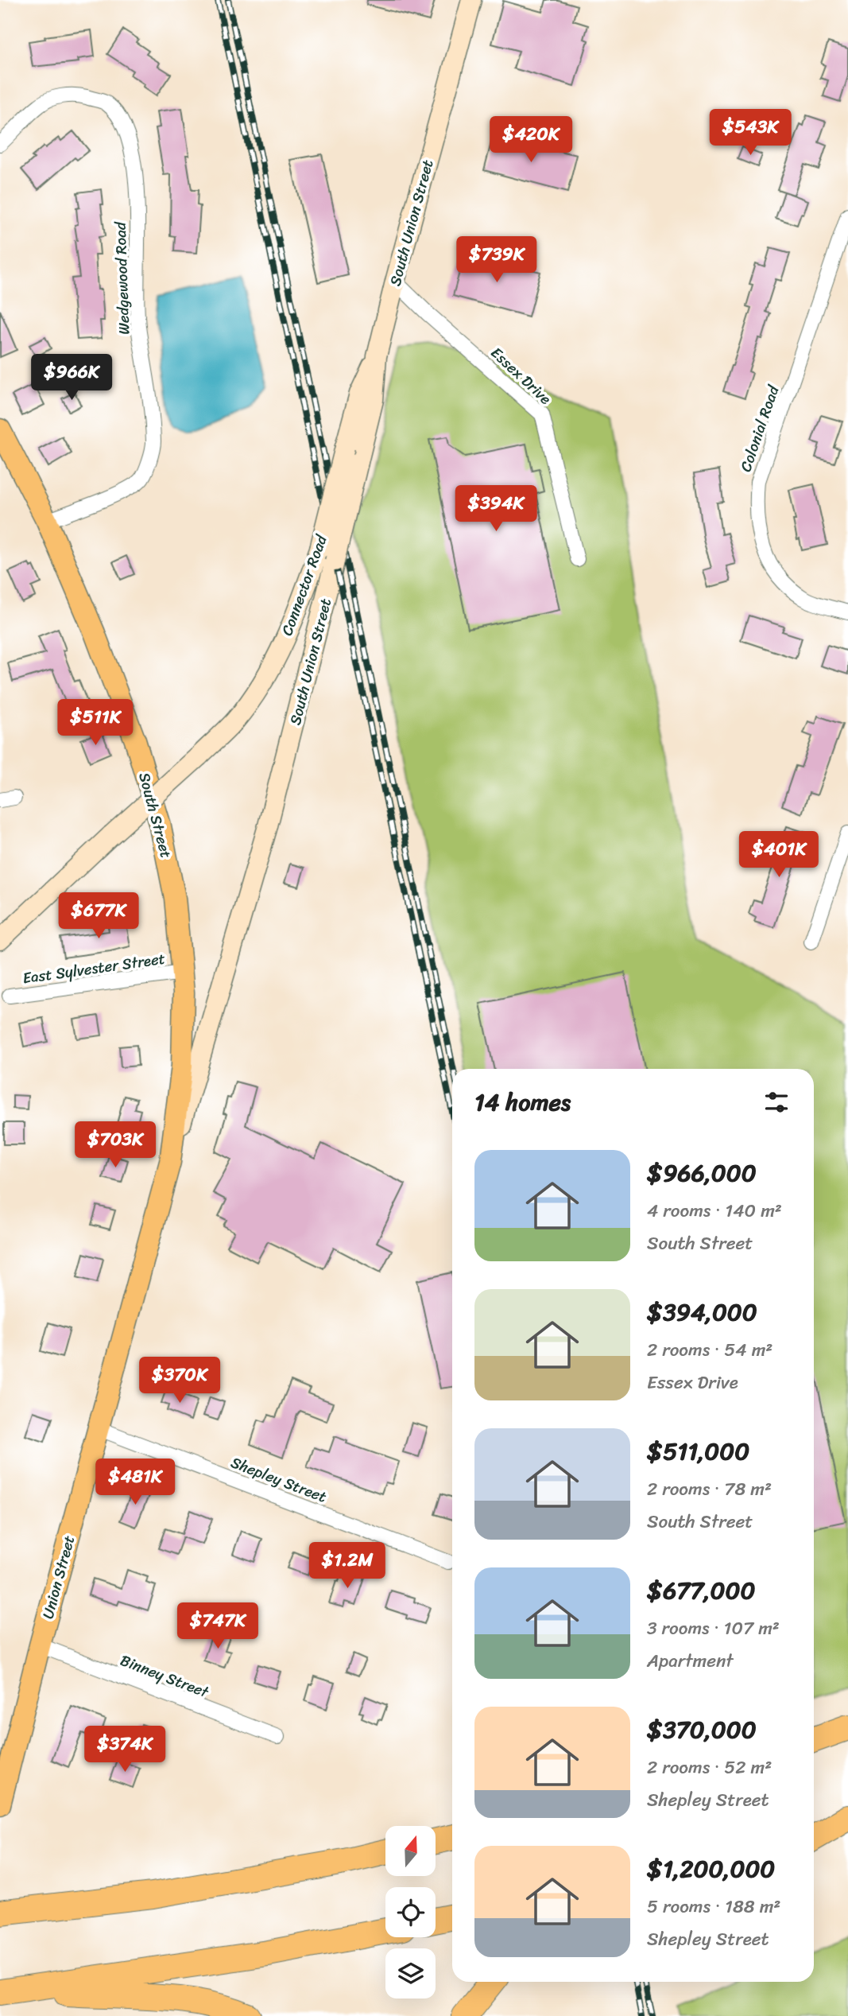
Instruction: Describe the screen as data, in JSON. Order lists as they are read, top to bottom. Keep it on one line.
{"streets":{"main road":["South Union Street","Connector Road","South Street","Union Street"],"street":["Wedgewood Road","Essex Drive","Colonial Road","East Sylvester Street","Shepley Street","Binney Street"]},"crossings":[["South Union Street","Essex Drive"],["South Union Street","Connector Road"],["South Union Street","South Street"],["South Union Street","Union Street"],["Wedgewood Road","South Street"],["South Street","East Sylvester Street"],["Shepley Street","Union Street"],["Union Street","Binney Street"]],"north":"top","page":{"price":["$543K","$420K","$739K","$966K","$394K","$511K","$401K","$677K","$703K","$370K","$481K","$1.2M","$747K","$374K"],"heading":"14 homes","list":[{"name":"$966,000","note":"4 rooms · 140 m² · South Street"},{"name":"$394,000","note":"2 rooms · 54 m² · Essex Drive"},{"name":"$511,000","note":"2 rooms · 78 m² · South Street"},{"name":"$677,000","note":"3 rooms · 107 m² · Apartment"},{"name":"$370,000","note":"2 rooms · 52 m² · Shepley Street"},{"name":"$1,200,000","note":"5 rooms · 188 m² · Shepley Street"}]}}
